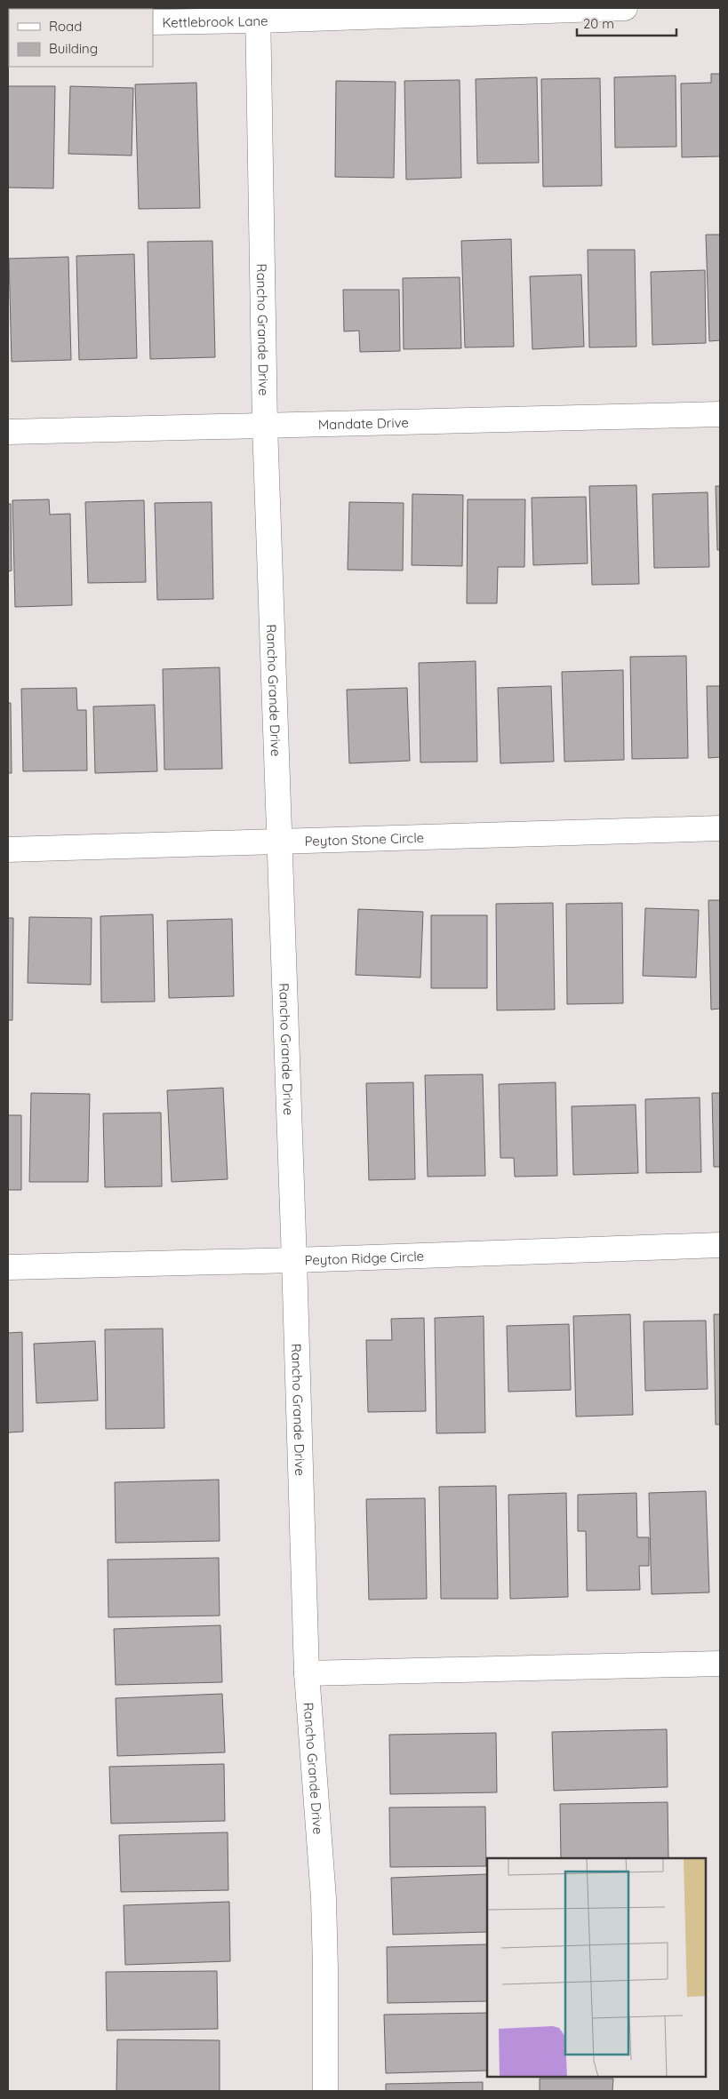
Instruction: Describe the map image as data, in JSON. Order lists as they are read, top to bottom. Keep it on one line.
{"streets":{"street":["Kettlebrook Lane","Rancho Grande Drive","Mandate Drive","Peyton Stone Circle","Peyton Ridge Circle"]},"crossings":[["Kettlebrook Lane","Rancho Grande Drive"],["Rancho Grande Drive","Mandate Drive"],["Rancho Grande Drive","Peyton Stone Circle"],["Rancho Grande Drive","Peyton Ridge Circle"]],"legend":["Road","Building"],"scale_bar":"20 m"}
